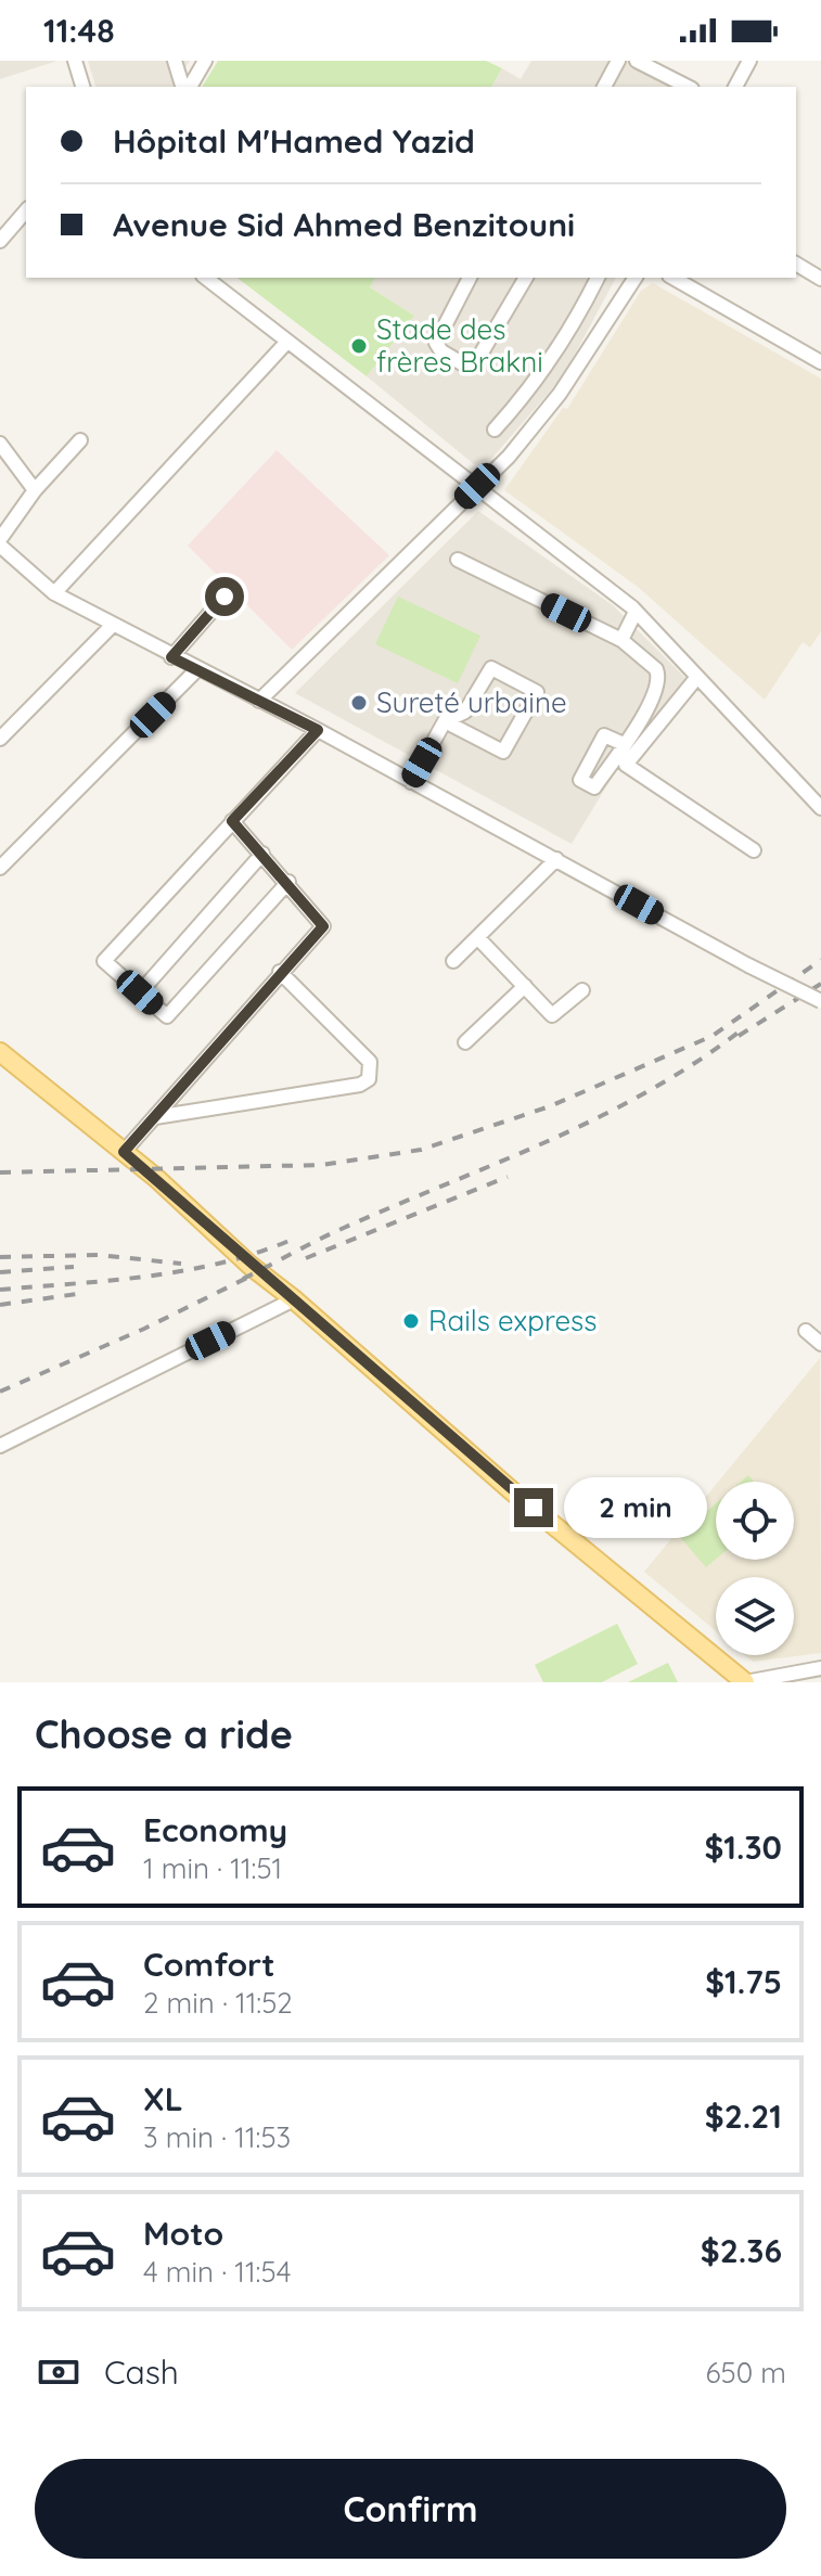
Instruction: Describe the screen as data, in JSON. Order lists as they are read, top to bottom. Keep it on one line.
{"places":["Stade des frères Brakni","Sureté urbaine","Rails express"],"page":{"status":"11:48","banner":["Hôpital M'Hamed Yazid","Avenue Sid Ahmed Benzitouni"],"bubble":"2 min","heading":"Choose a ride","list":[{"name":"Economy","note":"1 min · 11:51","value":"$1.30"},{"name":"Comfort","note":"2 min · 11:52","value":"$1.75"},{"name":"XL","note":"3 min · 11:53","value":"$2.21"},{"name":"Moto","note":"4 min · 11:54","value":"$2.36"}],"pay":["Cash","650 m"],"buttons":"Confirm"}}
